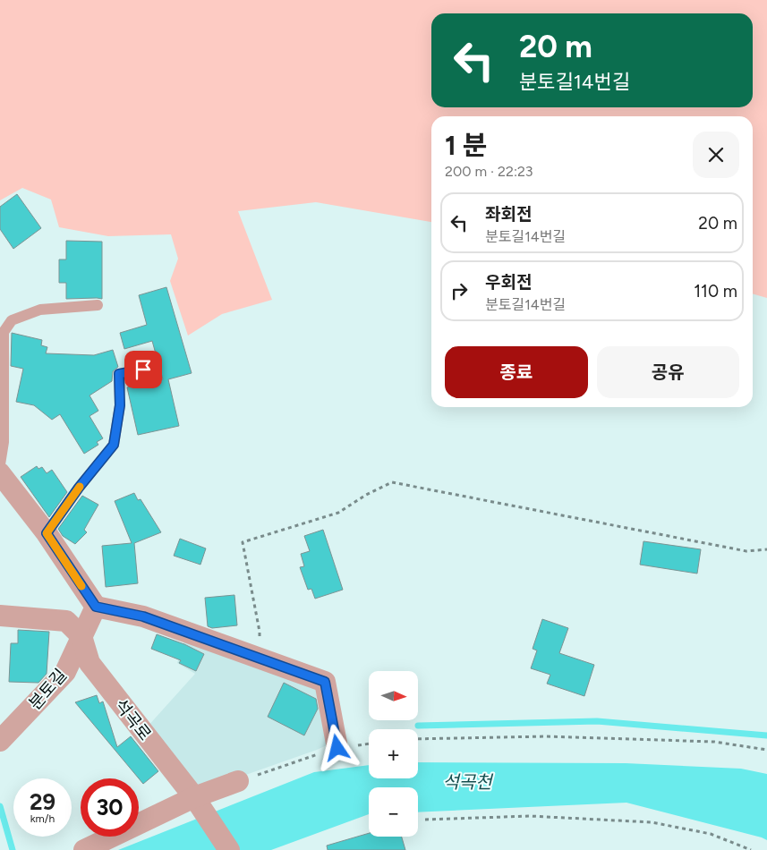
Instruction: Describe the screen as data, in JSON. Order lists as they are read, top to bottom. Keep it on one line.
{"streets":{"street":["분토길","석곡로"]},"crossings":[["분토길","석곡로"]],"water":["석곡천"],"north":"right","page":{"turn":["20 m","분토길14번길"],"heading":["1 분","200 m · 22:23"],"list":[{"name":"좌회전","note":"분토길14번길","value":"20 m"},{"name":"우회전","note":"분토길14번길","value":"110 m"}],"buttons":["종료","공유"],"map_buttons":["+","−"],"speed":"29 km/h","limit":"30"}}
